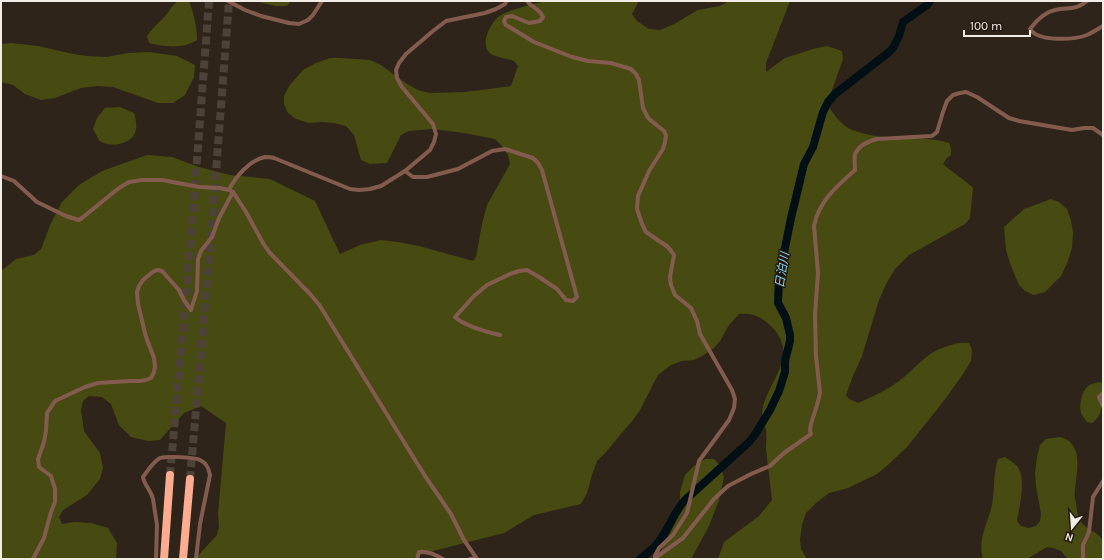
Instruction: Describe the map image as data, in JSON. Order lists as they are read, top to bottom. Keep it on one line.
{"water":["日泊川"],"scale_bar":"100 m","north":"bottom"}
